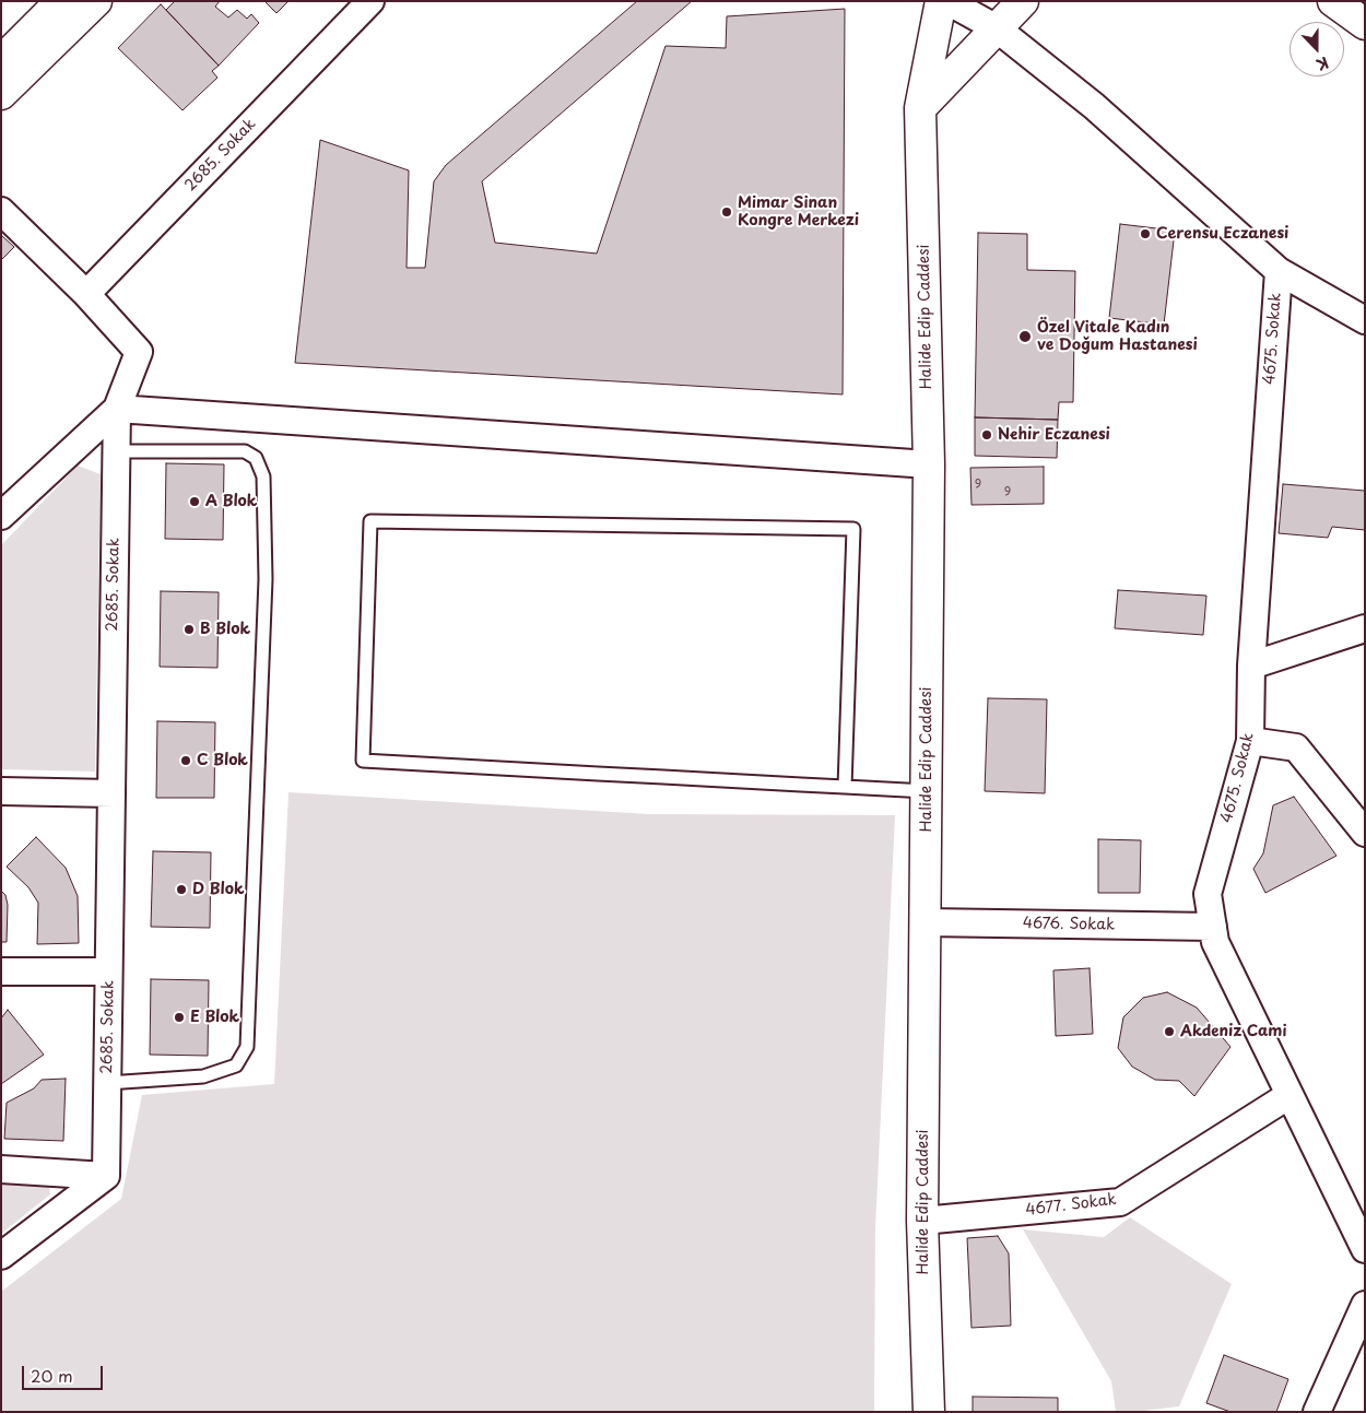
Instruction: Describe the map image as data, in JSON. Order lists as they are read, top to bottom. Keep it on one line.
{"streets":{"main road":["Halide Edip Caddesi"],"street":["2685. Sokak","4675. Sokak","4676. Sokak","4677. Sokak"]},"crossings":[["Halide Edip Caddesi","4676. Sokak"],["Halide Edip Caddesi","4677. Sokak"],["4675. Sokak","4676. Sokak"],["4675. Sokak","4677. Sokak"]],"places":["Mimar Sinan Kongre Merkezi","Cerensu Eczanesi","Özel Vitale Kadın ve Doğum Hastanesi","Nehir Eczanesi","A Blok","B Blok","C Blok","D Blok","E Blok","Akdeniz Cami"],"house_numbers":["9","9"],"scale_bar":"20 m","north":"bottom"}
